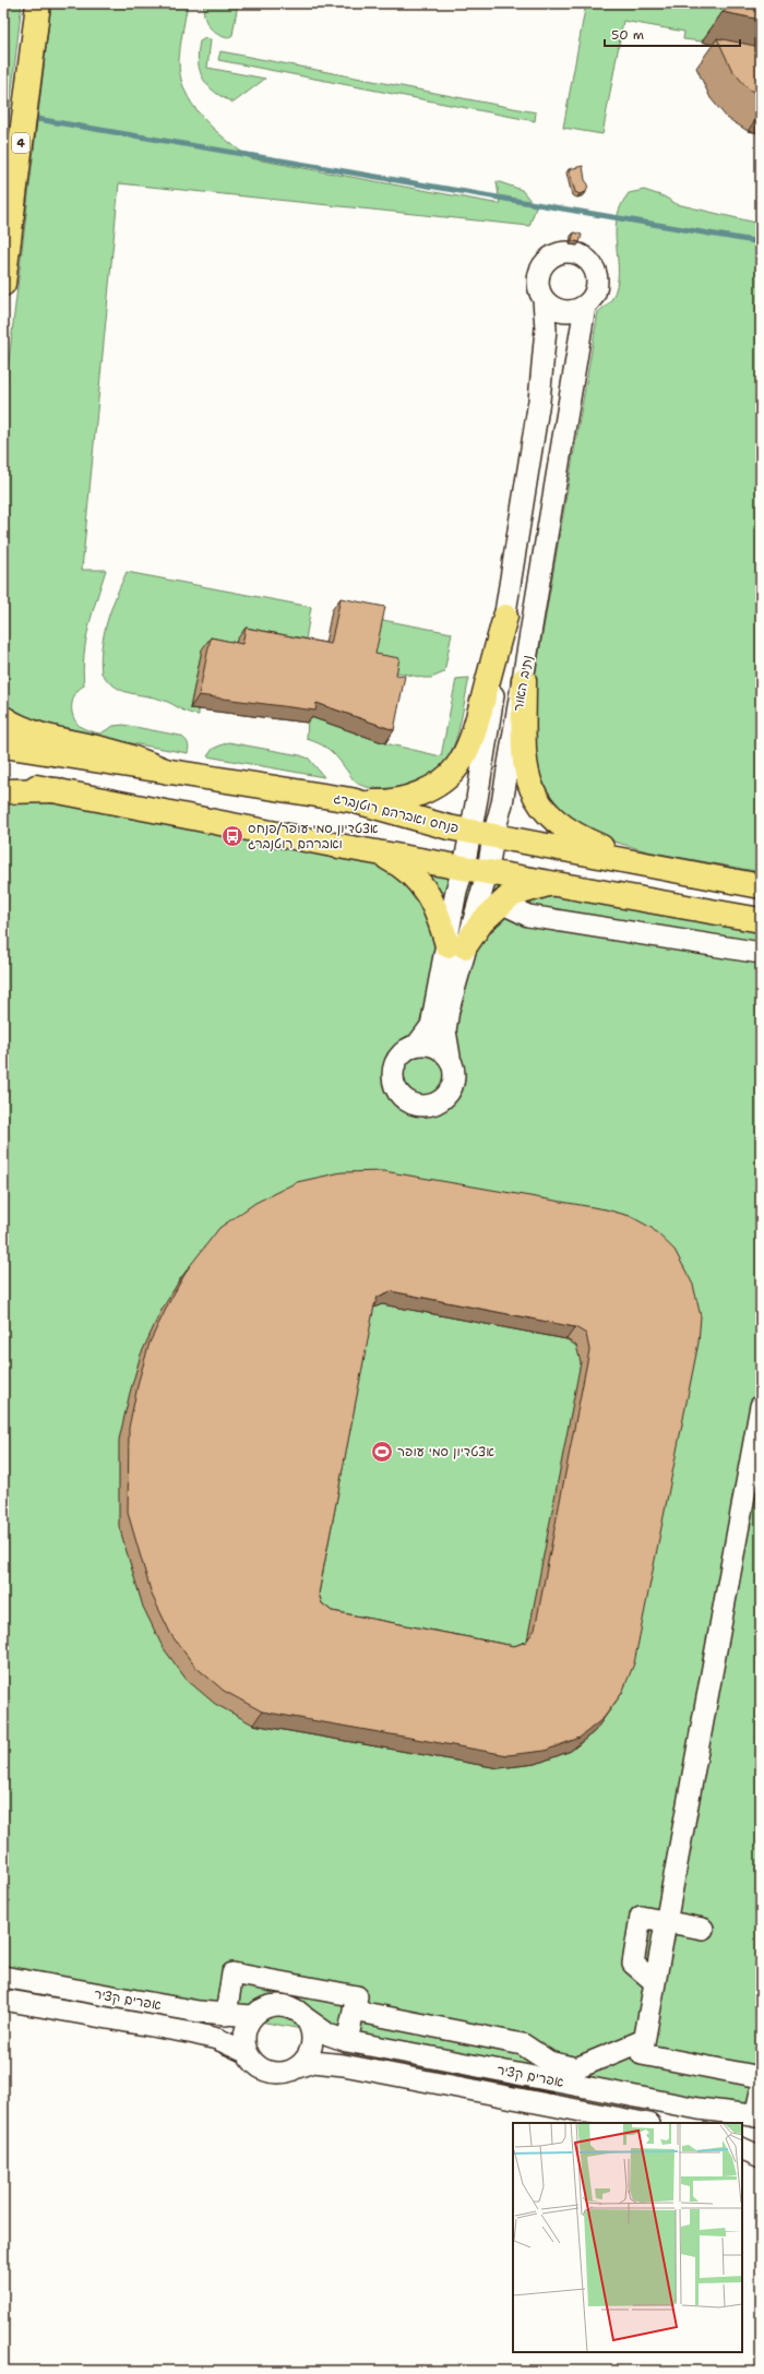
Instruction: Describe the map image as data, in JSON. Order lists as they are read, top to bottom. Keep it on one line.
{"streets":{"main road":["4","פנחס ואברהם רוטנברג"],"street":["נתיב האור","אפרים קציר"]},"crossings":[["נתיב האור","פנחס ואברהם רוטנברג"]],"places":{"bus stop":["אצטדיון סמי עופר/פנחס ואברהם רוטנברג"],"sports":["אצטדיון סמי עופר"]},"scale_bar":"50 m"}
